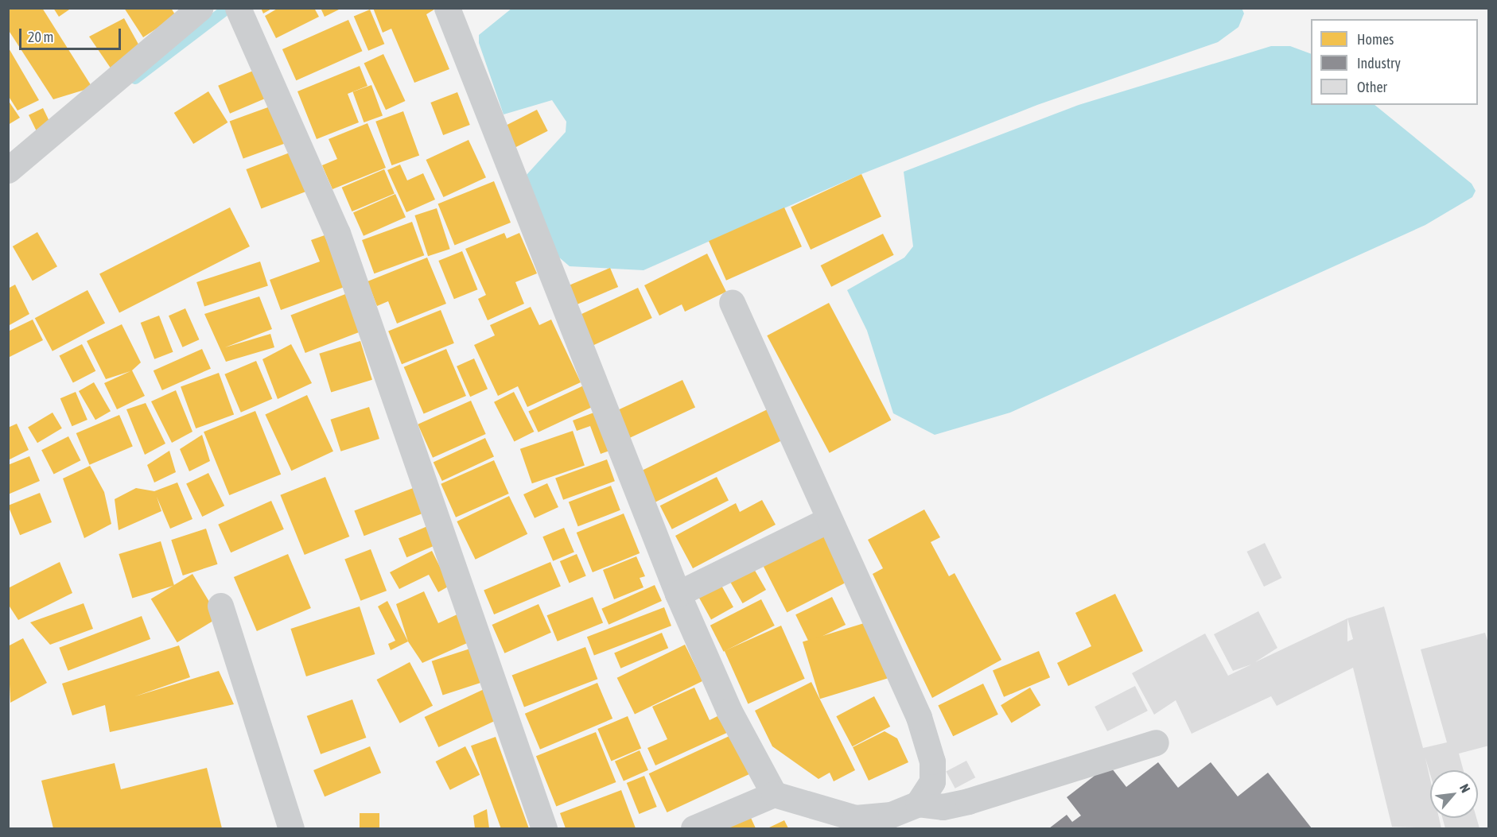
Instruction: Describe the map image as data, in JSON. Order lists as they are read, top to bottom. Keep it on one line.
{"legend":["Homes","Industry","Other"],"scale_bar":"20 m","north":"top right"}
